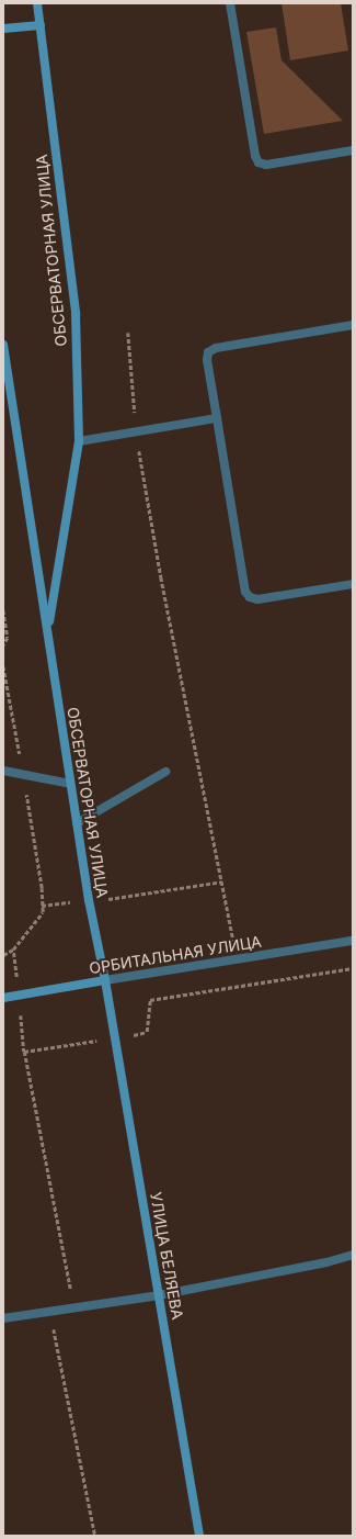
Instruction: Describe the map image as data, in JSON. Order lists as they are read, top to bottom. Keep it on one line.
{"streets":{"main road":["ОБСЕРВАТОРНАЯ УЛИЦА","ОРБИТАЛЬНАЯ УЛИЦА","УЛИЦА БЕЛЯЕВА"]},"crossings":[["ОБСЕРВАТОРНАЯ УЛИЦА","ОРБИТАЛЬНАЯ УЛИЦА"],["ОБСЕРВАТОРНАЯ УЛИЦА","УЛИЦА БЕЛЯЕВА"],["ОРБИТАЛЬНАЯ УЛИЦА","УЛИЦА БЕЛЯЕВА"]]}
